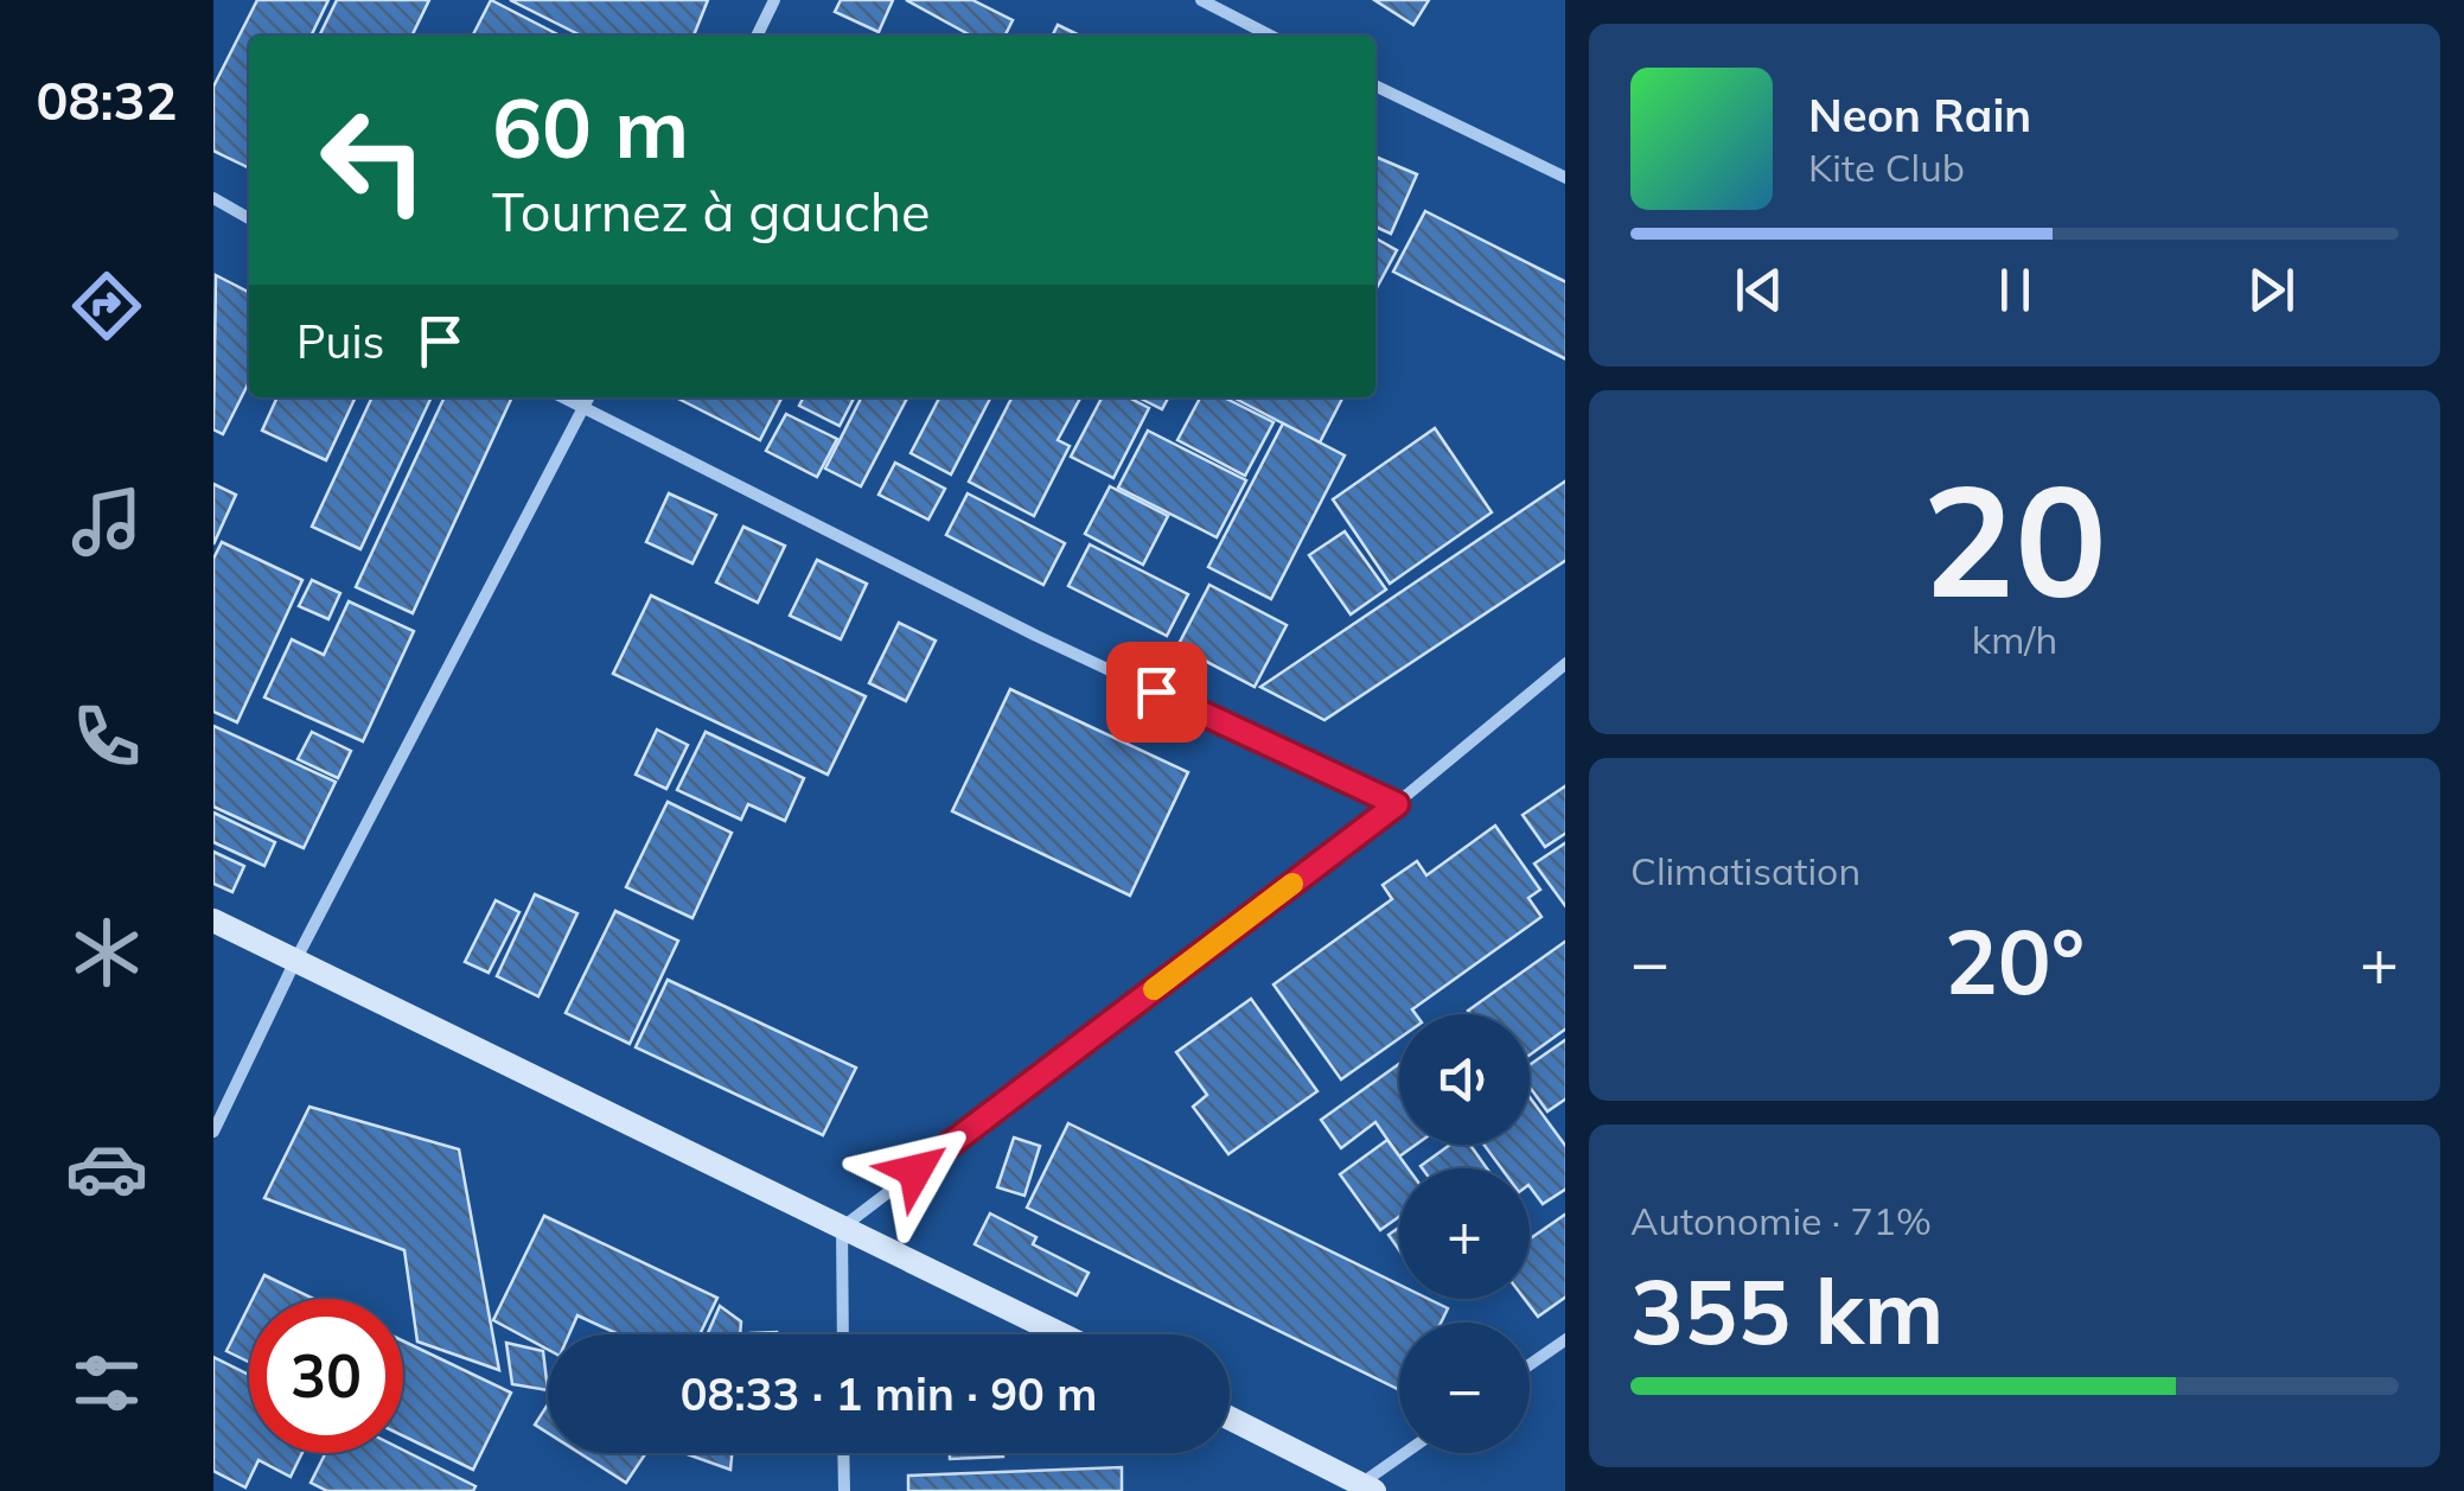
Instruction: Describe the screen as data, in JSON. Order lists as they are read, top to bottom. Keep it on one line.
{"page":{"tabs":"08:32","turn":["60 m","Tournez à gauche"],"song":["Neon Rain","Kite Club"],"then":"Puis","tile":[["20","km/h"],"Climatisation",["Autonomie · 71%","355 km"]],"heat":["−","20°","+"],"map_buttons":["+","−"],"limit":"30","trip":"08:33 · 1 min · 90 m"}}
